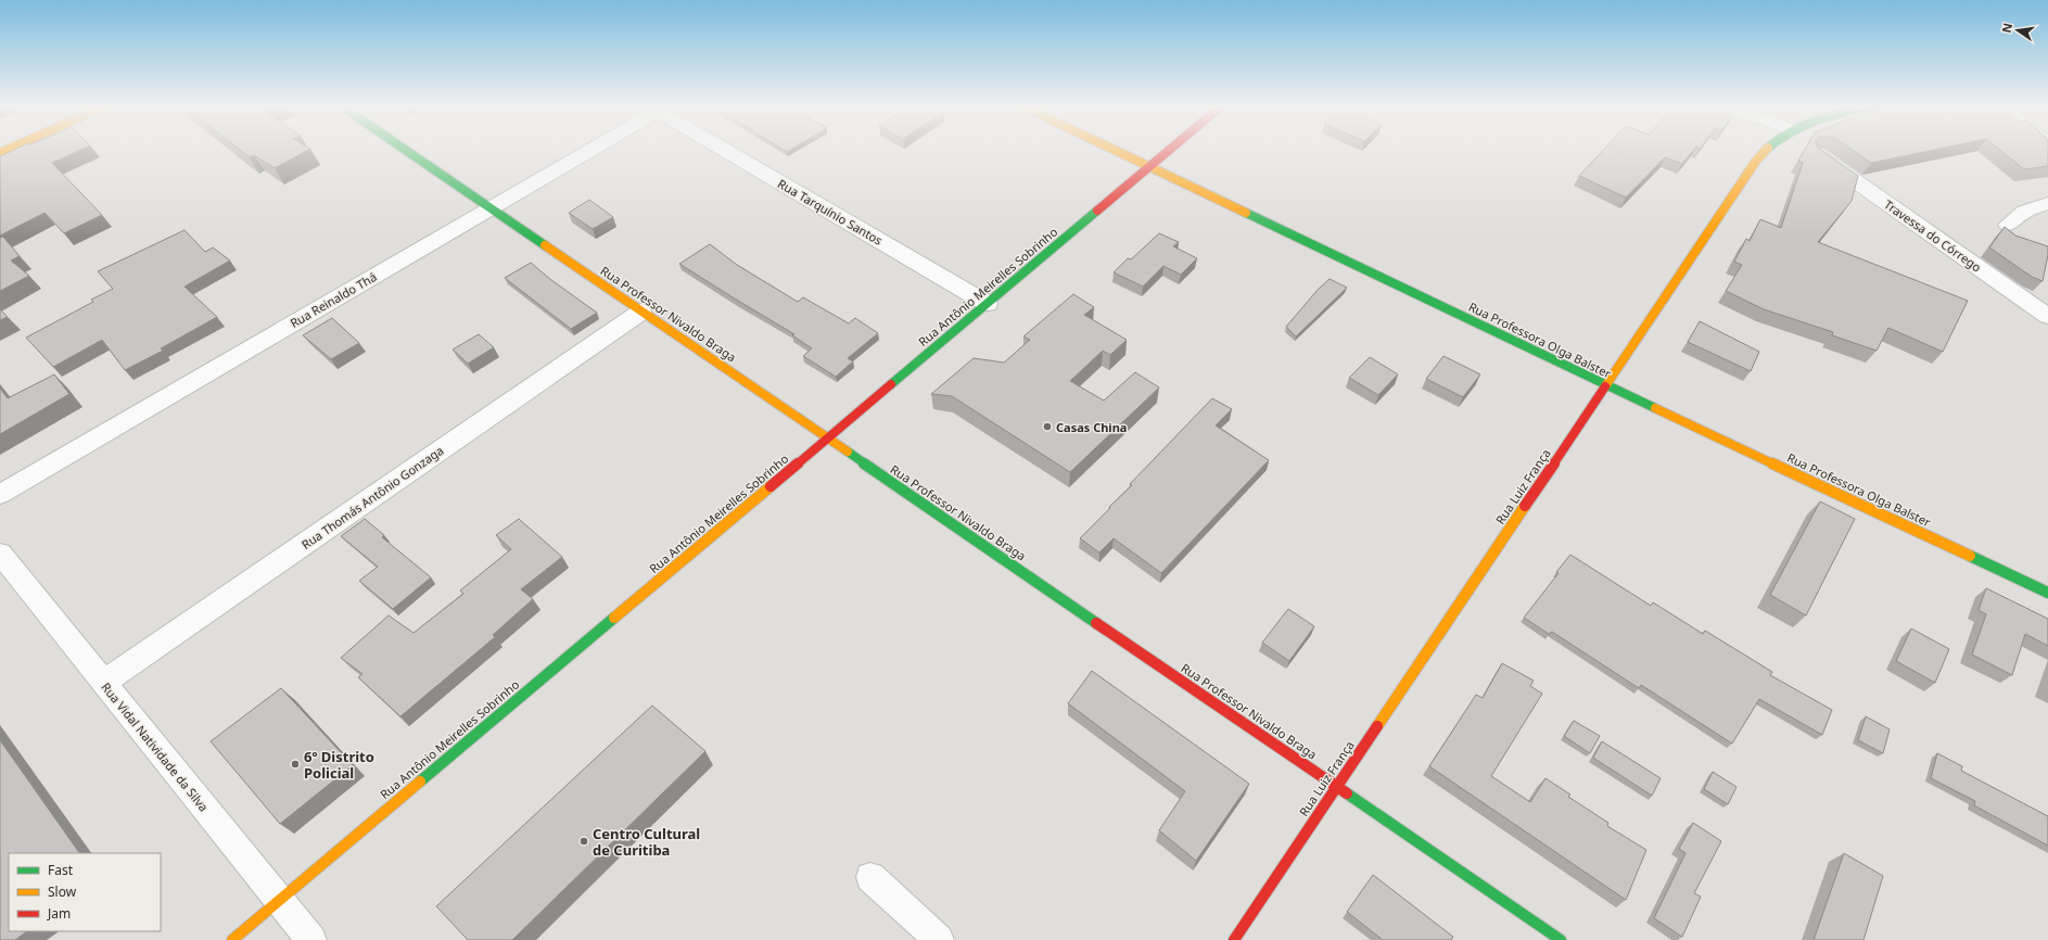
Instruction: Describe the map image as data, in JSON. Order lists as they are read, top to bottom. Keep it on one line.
{"streets":{"main road":["Rua Antônio Meirelles Sobrinho","Rua Professor Nivaldo Braga","Rua Professora Olga Balster","Rua Luiz França"],"street":["Rua Tarquínio Santos","Travessa do Córrego","Rua Reinaldo Thá","Rua Thomás Antônio Gonzaga","Rua Vidal Natividade da Silva"]},"crossings":[["Rua Tarquínio Santos","Rua Antônio Meirelles Sobrinho"],["Rua Antônio Meirelles Sobrinho","Rua Professor Nivaldo Braga"],["Rua Antônio Meirelles Sobrinho","Rua Professora Olga Balster"],["Rua Antônio Meirelles Sobrinho","Rua Vidal Natividade da Silva"],["Rua Reinaldo Thá","Rua Professor Nivaldo Braga"],["Rua Professor Nivaldo Braga","Rua Luiz França"],["Rua Professor Nivaldo Braga","Rua Thomás Antônio Gonzaga"],["Rua Professora Olga Balster","Rua Luiz França"],["Rua Thomás Antônio Gonzaga","Rua Vidal Natividade da Silva"]],"places":["Casas China","6º Distrito Policial","Centro Cultural de Curitiba"],"legend":["Fast","Slow","Jam"],"north":"left"}
